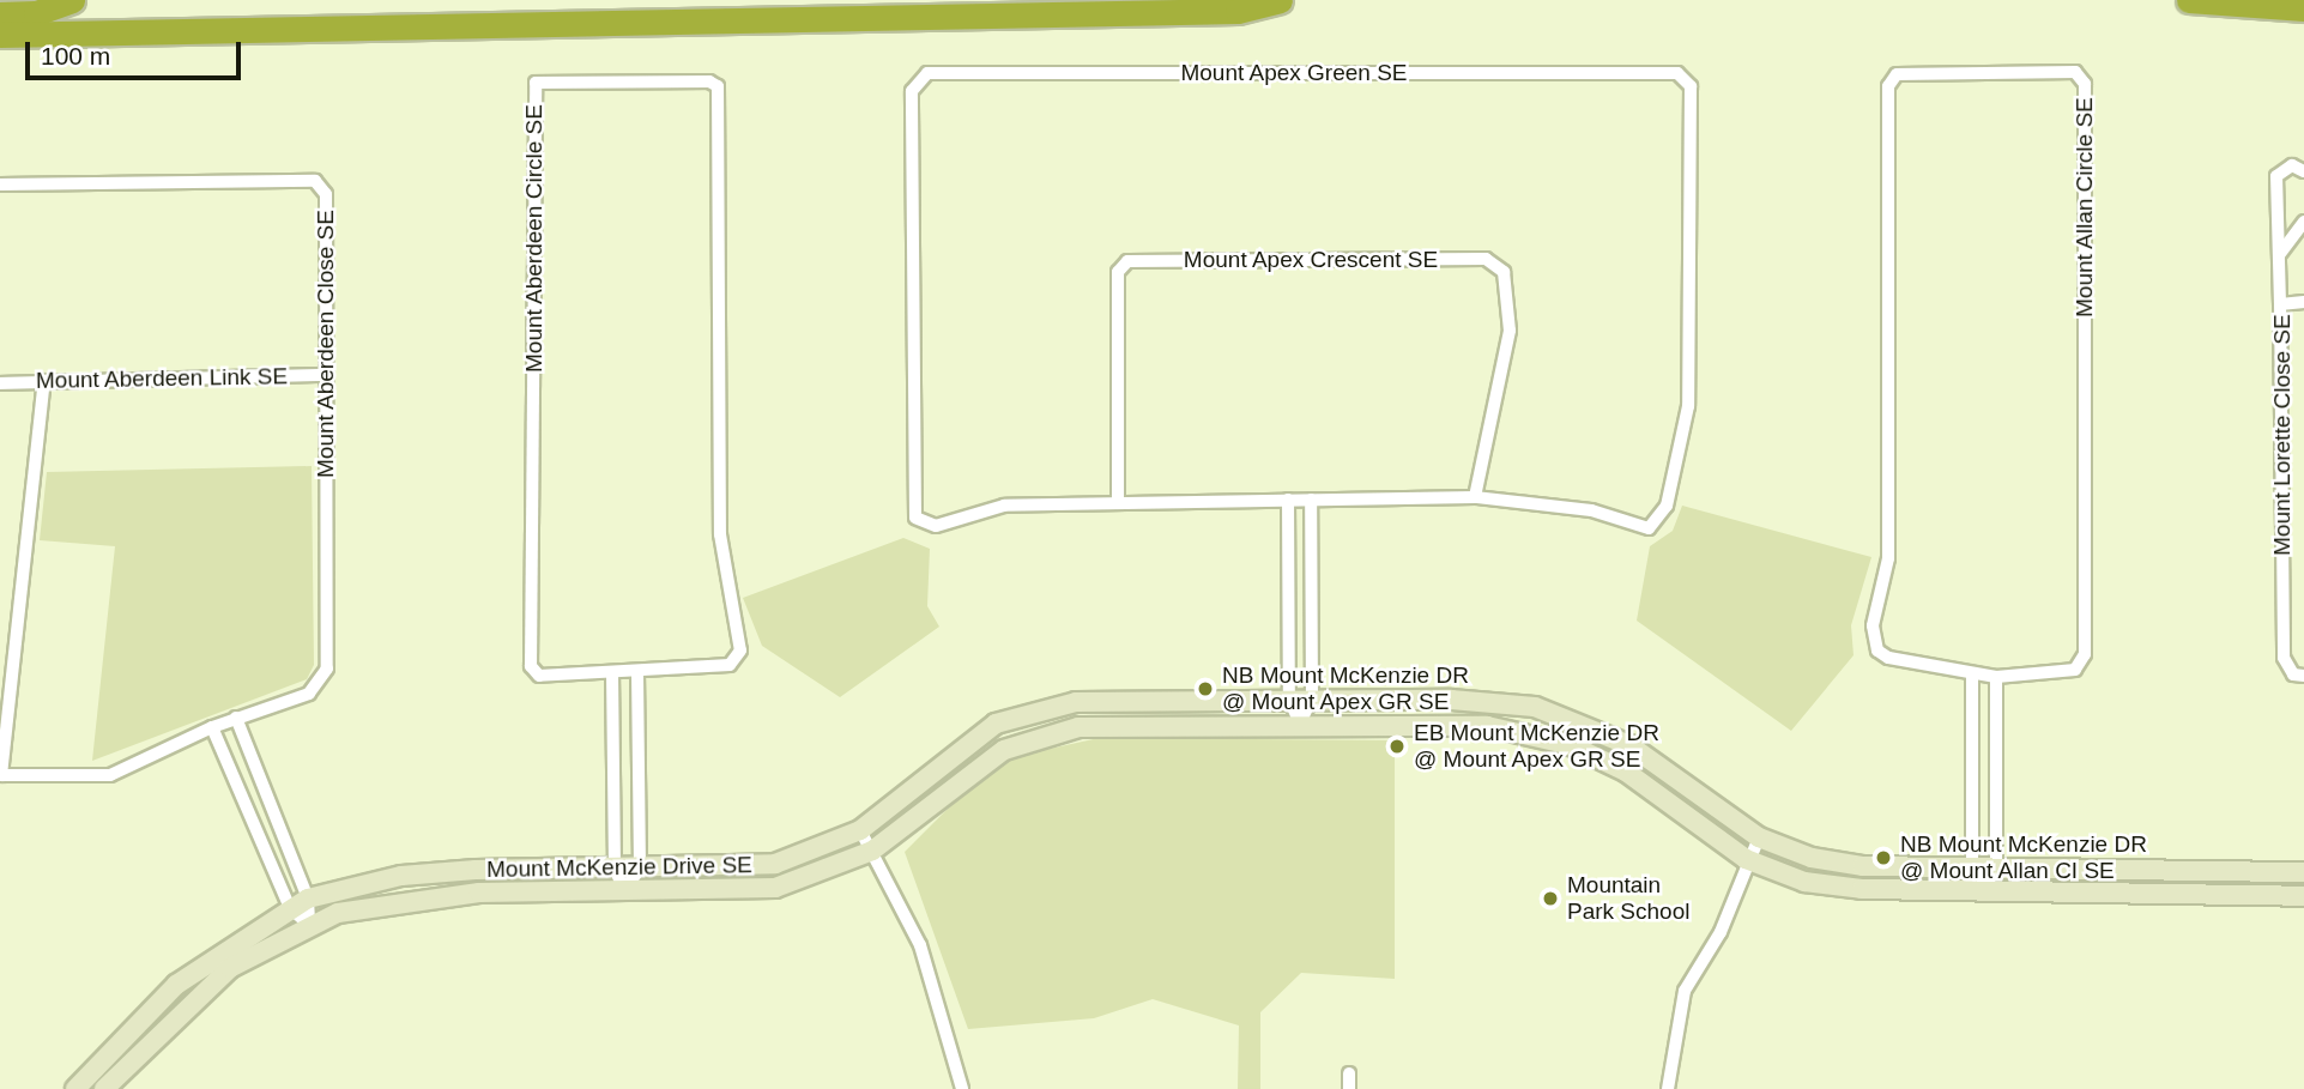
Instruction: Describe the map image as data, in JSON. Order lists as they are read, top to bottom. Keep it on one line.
{"streets":{"street":["Mount Apex Green SE","Mount Allan Circle SE","Mount Aberdeen Circle SE","Mount Apex Crescent SE","Mount Aberdeen Close SE","Mount Aberdeen Link SE","Mount Lorette Close SE","Mount McKenzie Drive SE"]},"crossings":[["Mount Apex Green SE","Mount Apex Crescent SE"],["Mount Aberdeen Close SE","Mount Aberdeen Link SE"]],"places":["NB Mount McKenzie DR @ Mount Apex GR SE","EB Mount McKenzie DR @ Mount Apex GR SE","NB Mount McKenzie DR @ Mount Allan CI SE","Mountain Park School"],"scale_bar":"100 m"}
